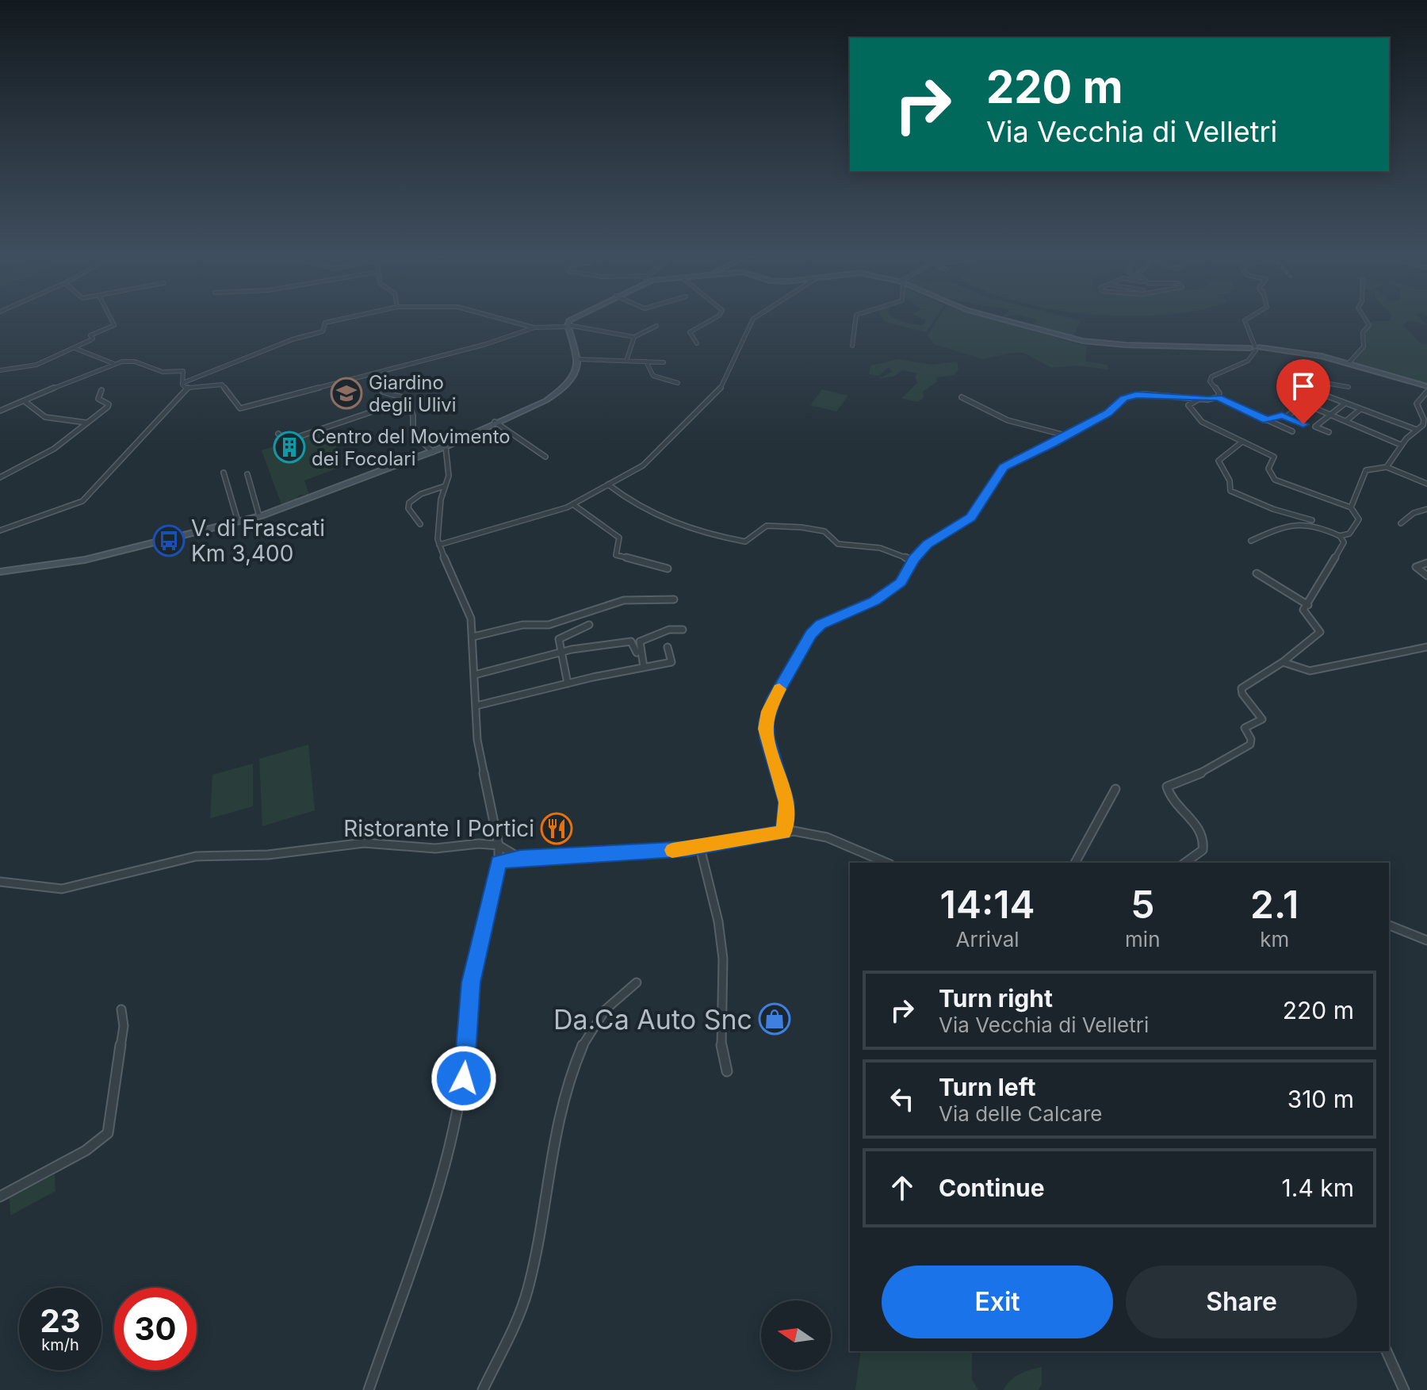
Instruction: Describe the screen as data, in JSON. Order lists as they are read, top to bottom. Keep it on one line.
{"places":{"school or university":["Giardino degli Ulivi"],"building":["Centro del Movimento dei Focolari"],"bus stop":["V. di Frascati Km 3,400"],"restaurant":["Ristorante I Portici"],"shop":["Da.Ca Auto Snc"]},"north":"left","page":{"turn":["220 m","Via Vecchia di Velletri"],"eta":["14:14","Arrival","5","min","2.1","km"],"list":[{"name":"Turn right","note":"Via Vecchia di Velletri","value":"220 m"},{"name":"Turn left","note":"Via delle Calcare","value":"310 m"},{"name":"Continue","value":"1.4 km"}],"buttons":["Exit","Share"],"speed":"23 km/h","limit":"30"}}
